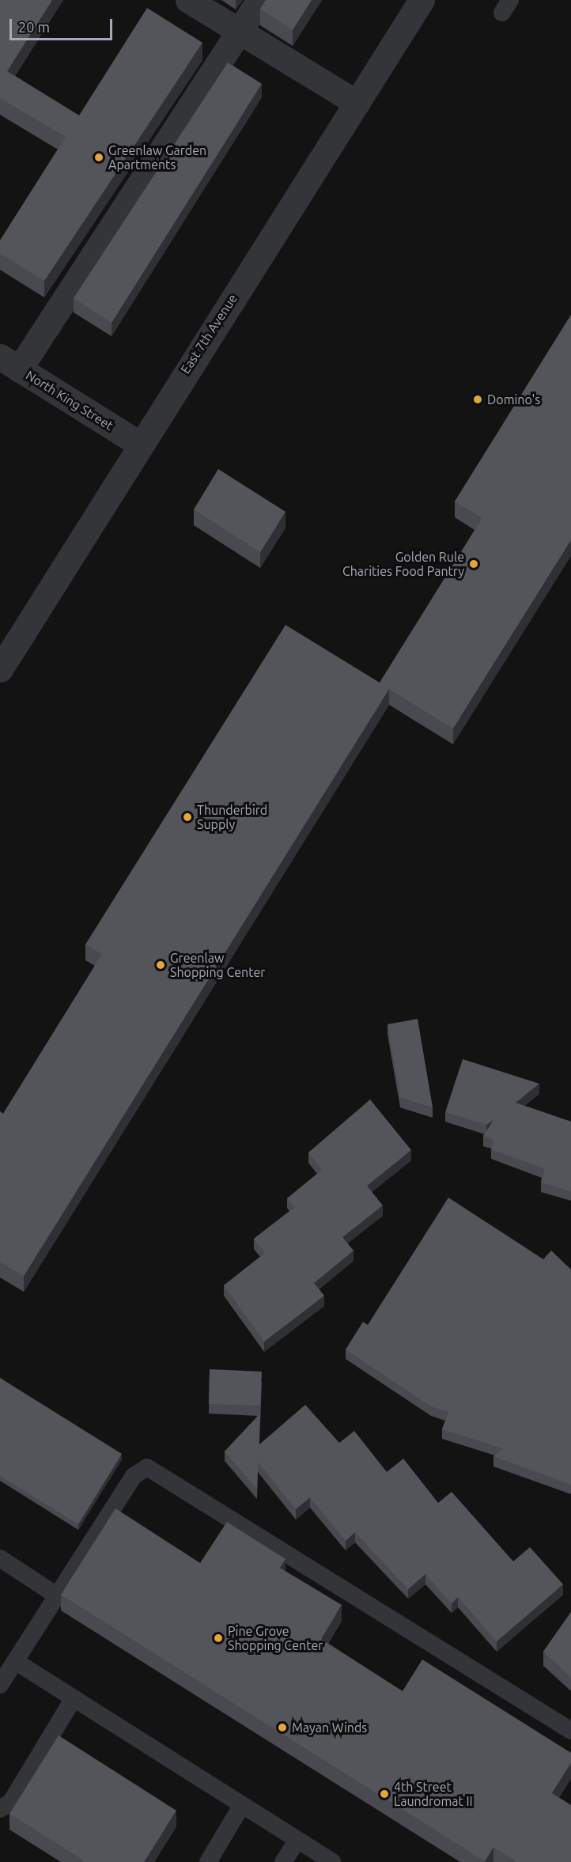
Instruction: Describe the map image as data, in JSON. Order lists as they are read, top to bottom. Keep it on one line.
{"streets":{"street":["East 7th Avenue","North King Street"]},"crossings":[["East 7th Avenue","North King Street"]],"places":["Greenlaw Garden Apartments","Domino's","Golden Rule Charities Food Pantry","Thunderbird Supply","Greenlaw Shopping Center","Pine Grove Shopping Center","Mayan Winds","4th Street Laundromat II"],"scale_bar":"20 m"}
